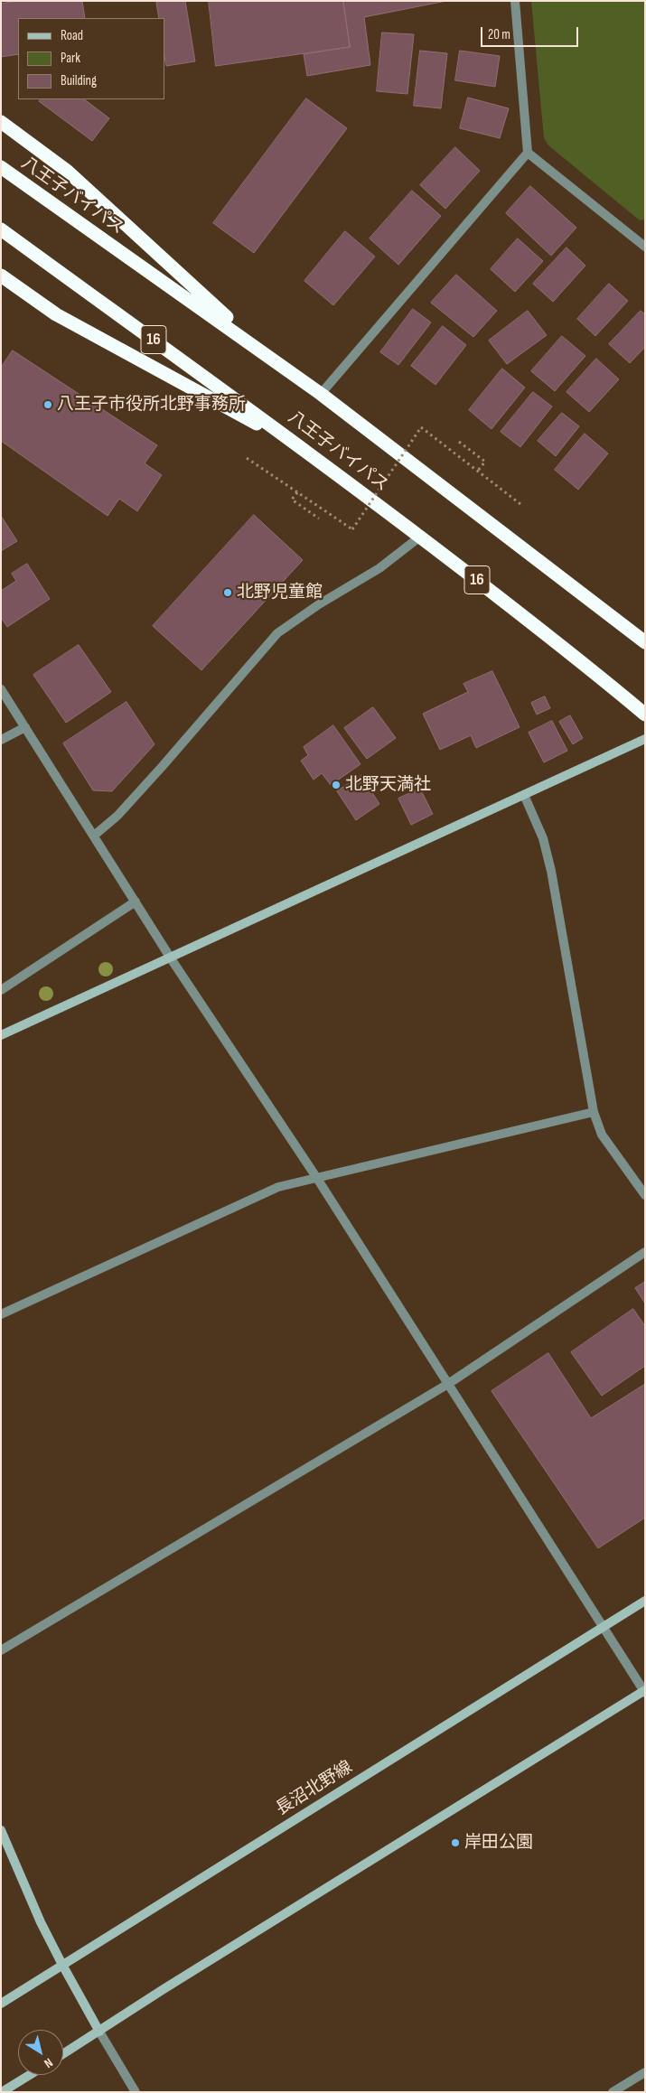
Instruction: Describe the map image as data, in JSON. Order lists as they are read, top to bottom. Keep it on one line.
{"streets":{"highway":["八王子バイパス","16"],"main road":["長沼北野線"]},"crossings":[["八王子バイパス","16"]],"places":["八王子市役所北野事務所","北野児童館","北野天満社","岸田公園"],"legend":["Road","Park","Building"],"scale_bar":"20 m","north":"bottom right"}
